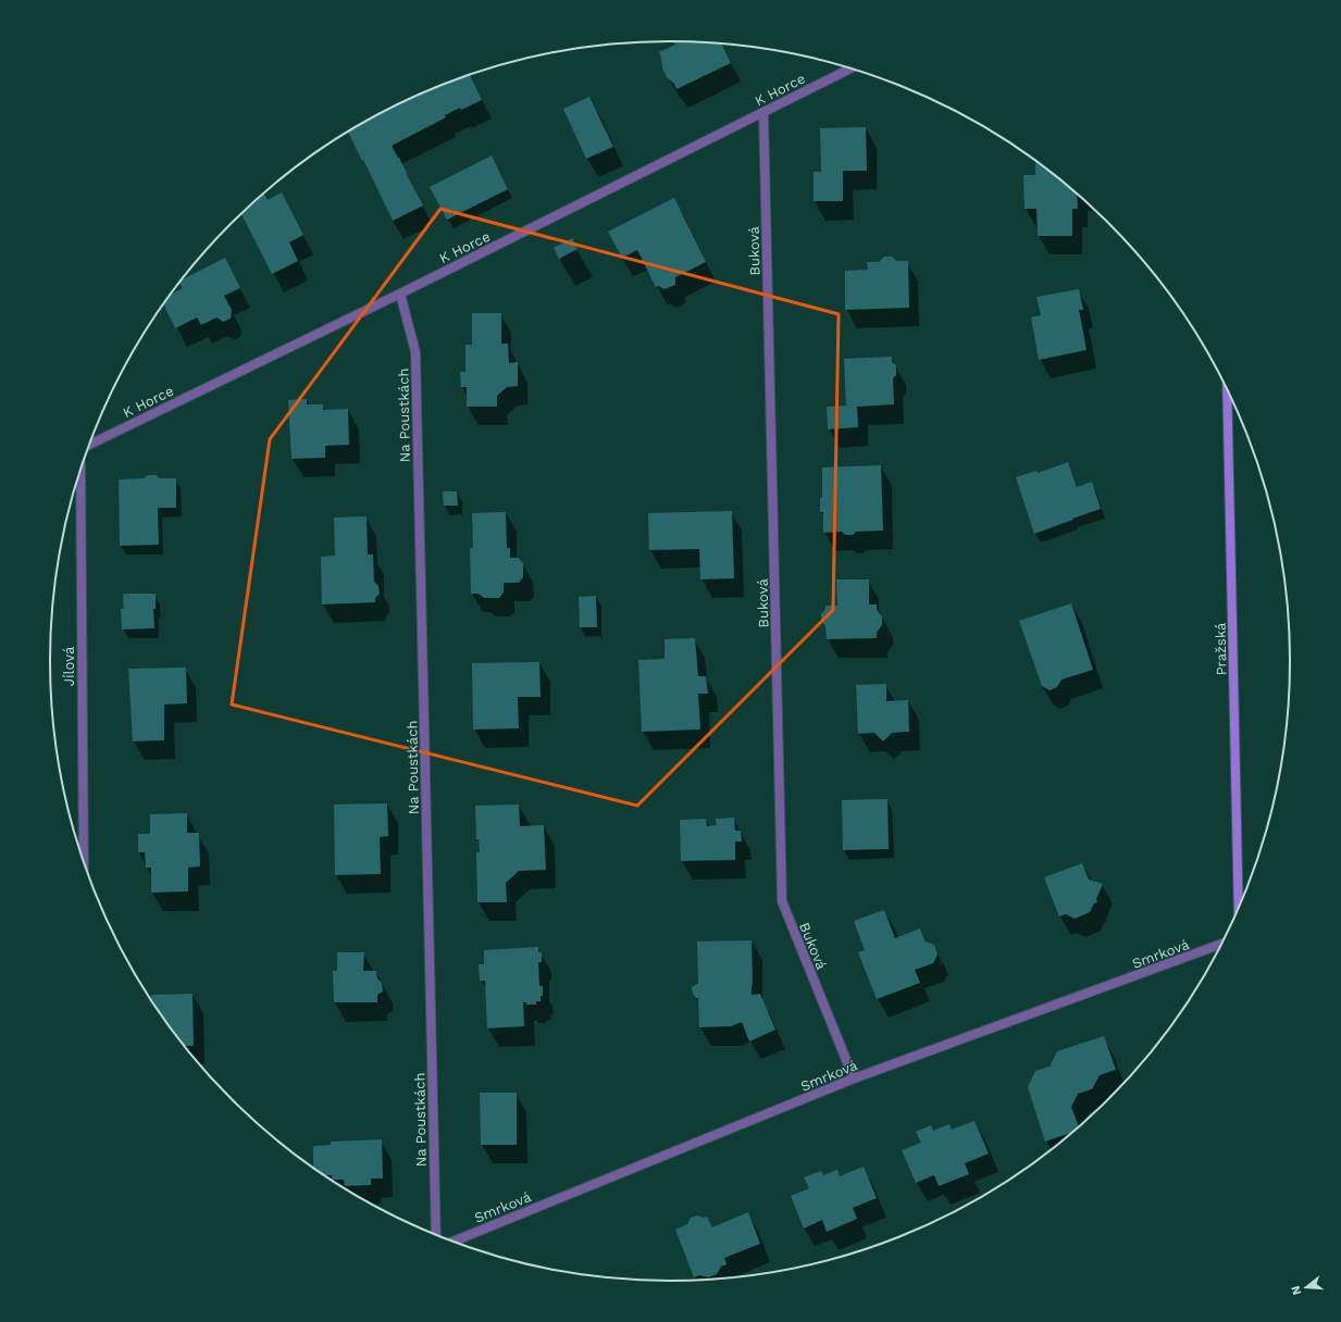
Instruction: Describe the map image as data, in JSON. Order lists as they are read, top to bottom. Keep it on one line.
{"streets":{"main road":["Pražská"],"street":["K Horce","Buková","Na Poustkách","Jílová","Smrková"]},"crossings":[["K Horce","Buková"],["K Horce","Na Poustkách"],["Buková","Smrková"]],"north":"left"}
